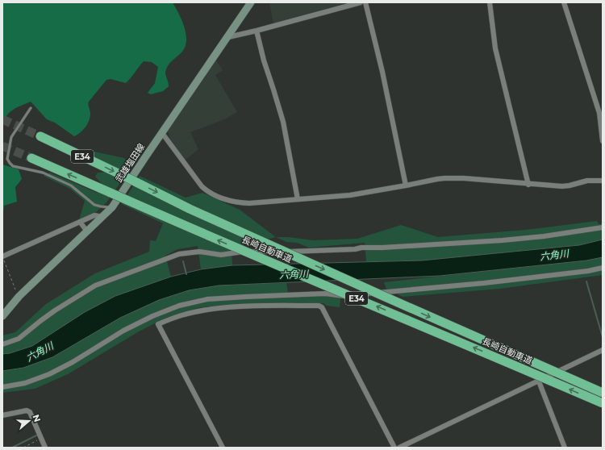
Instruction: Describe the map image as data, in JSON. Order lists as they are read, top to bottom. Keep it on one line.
{"streets":{"highway":["E34","長崎自動車道"],"main road":["武雄塩田線"]},"water":["六角川"],"north":"right"}
